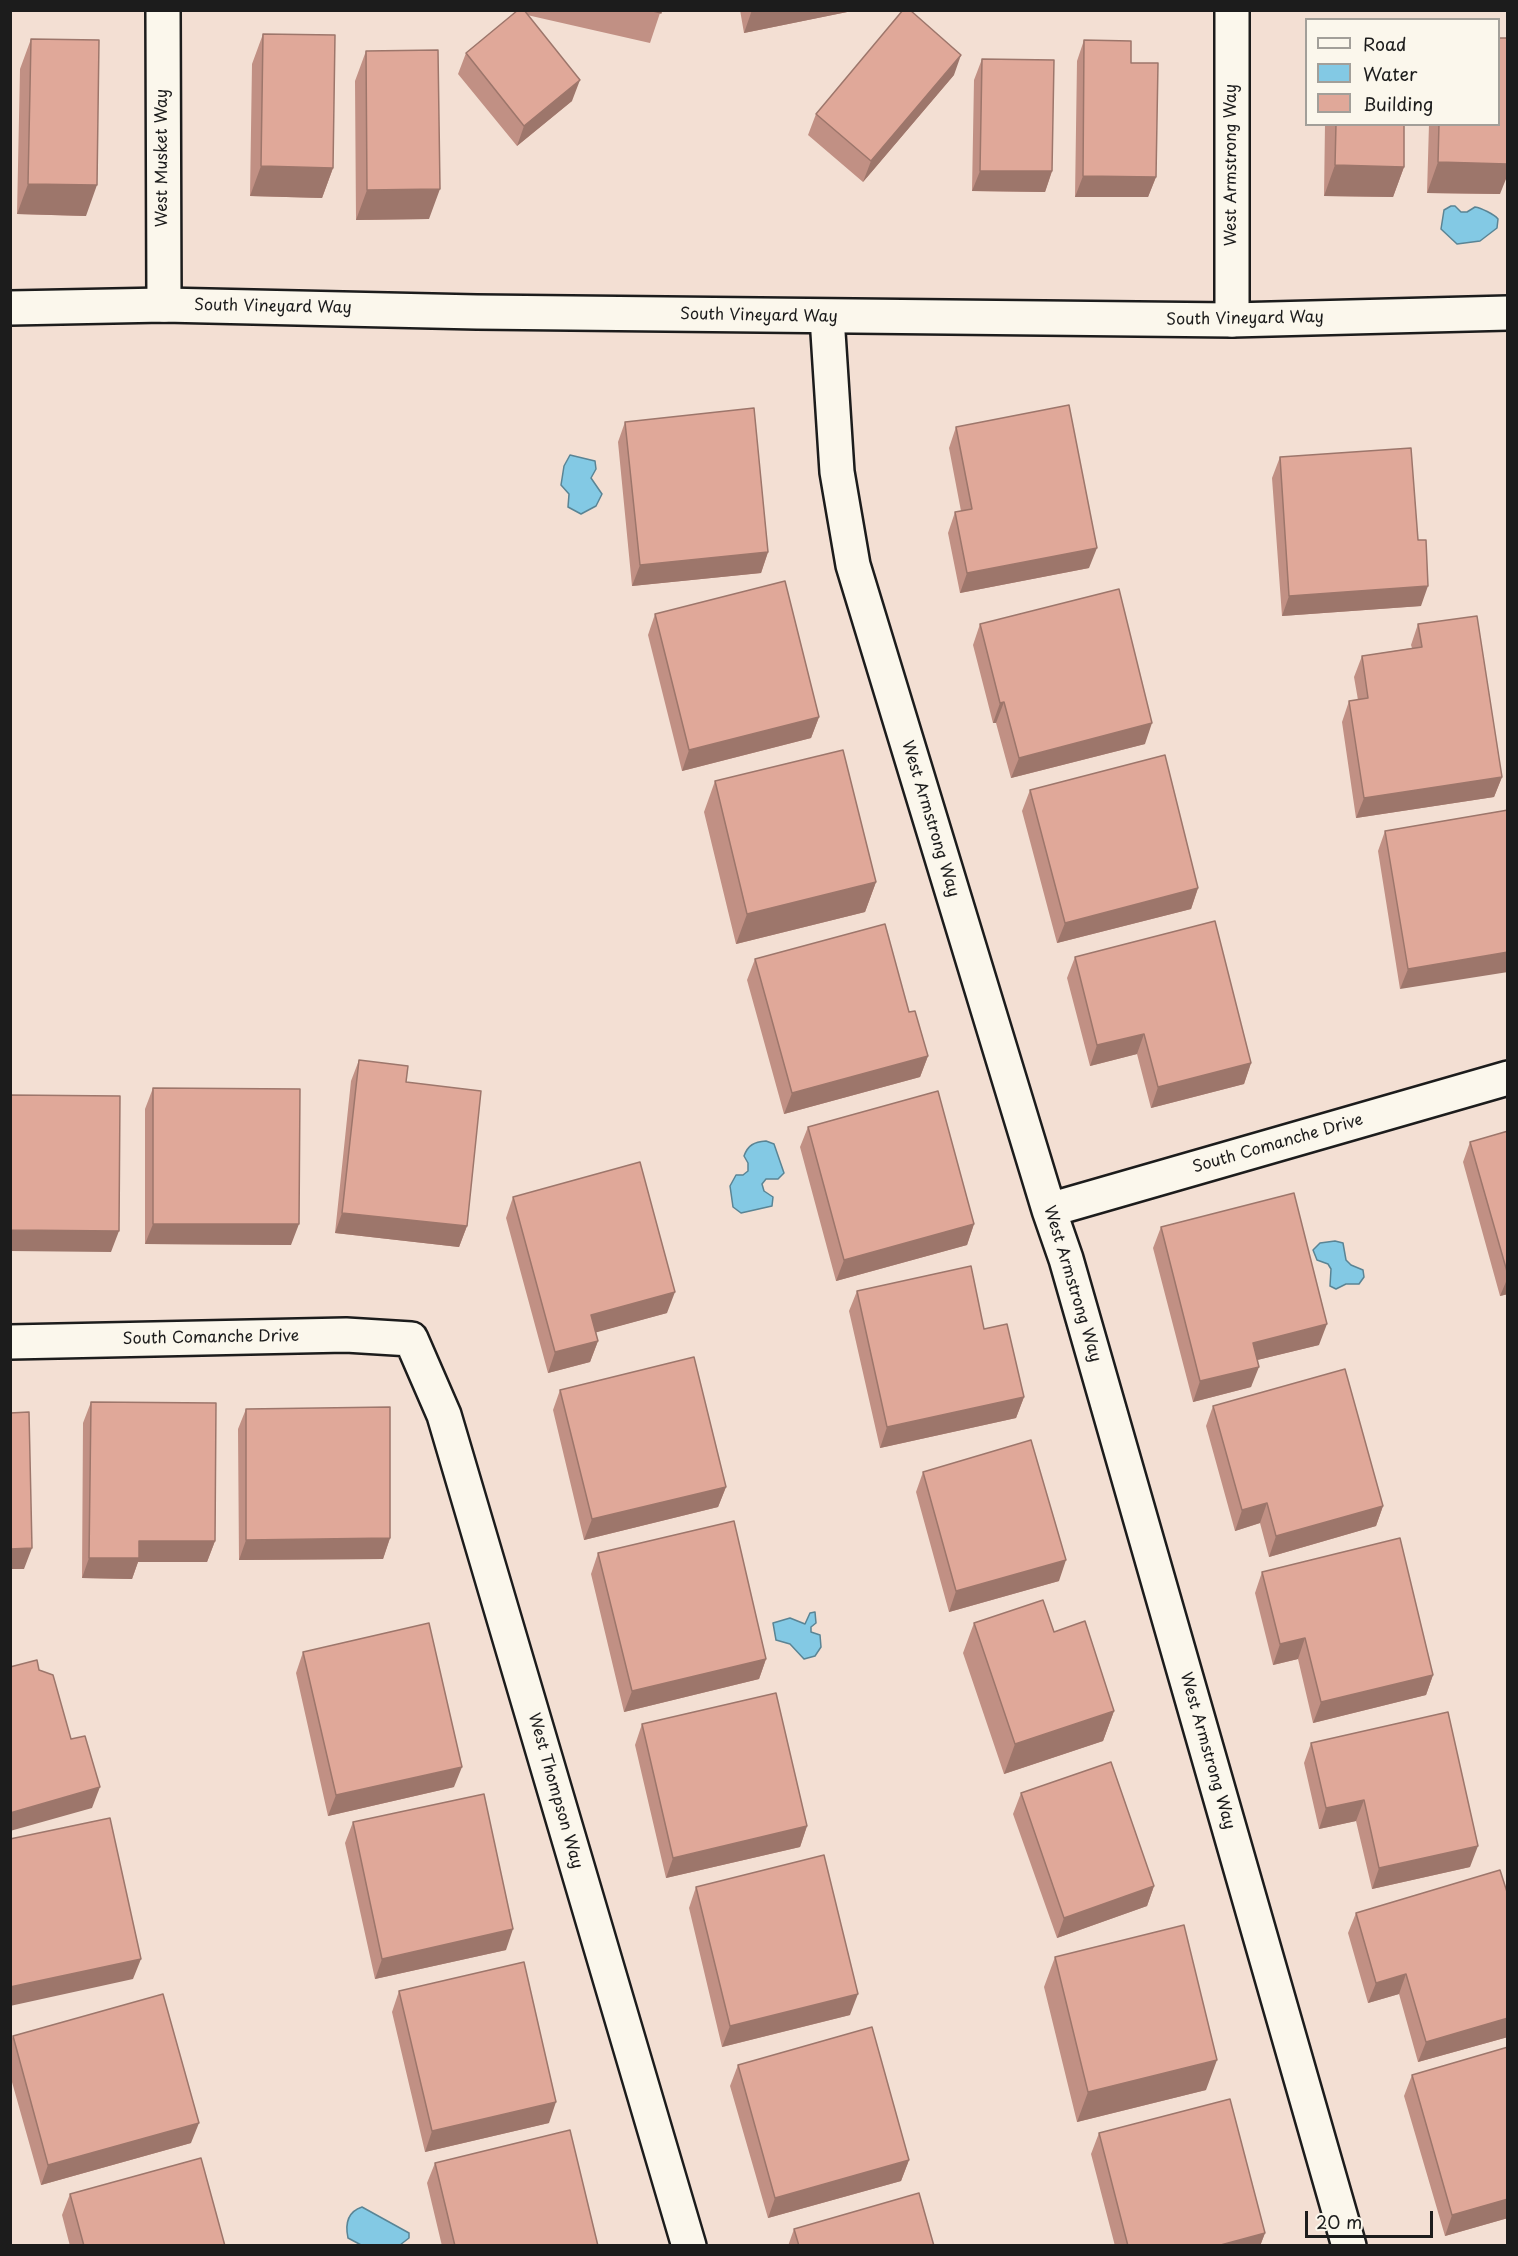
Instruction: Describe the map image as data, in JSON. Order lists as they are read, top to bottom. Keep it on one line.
{"streets":{"street":["West Musket Way","West Armstrong Way","South Vineyard Way","South Comanche Drive","West Thompson Way"]},"crossings":[["West Musket Way","South Vineyard Way"],["West Armstrong Way","South Vineyard Way"],["West Armstrong Way","South Comanche Drive"],["South Comanche Drive","West Thompson Way"]],"legend":["Road","Water","Building"],"scale_bar":"20 m"}
